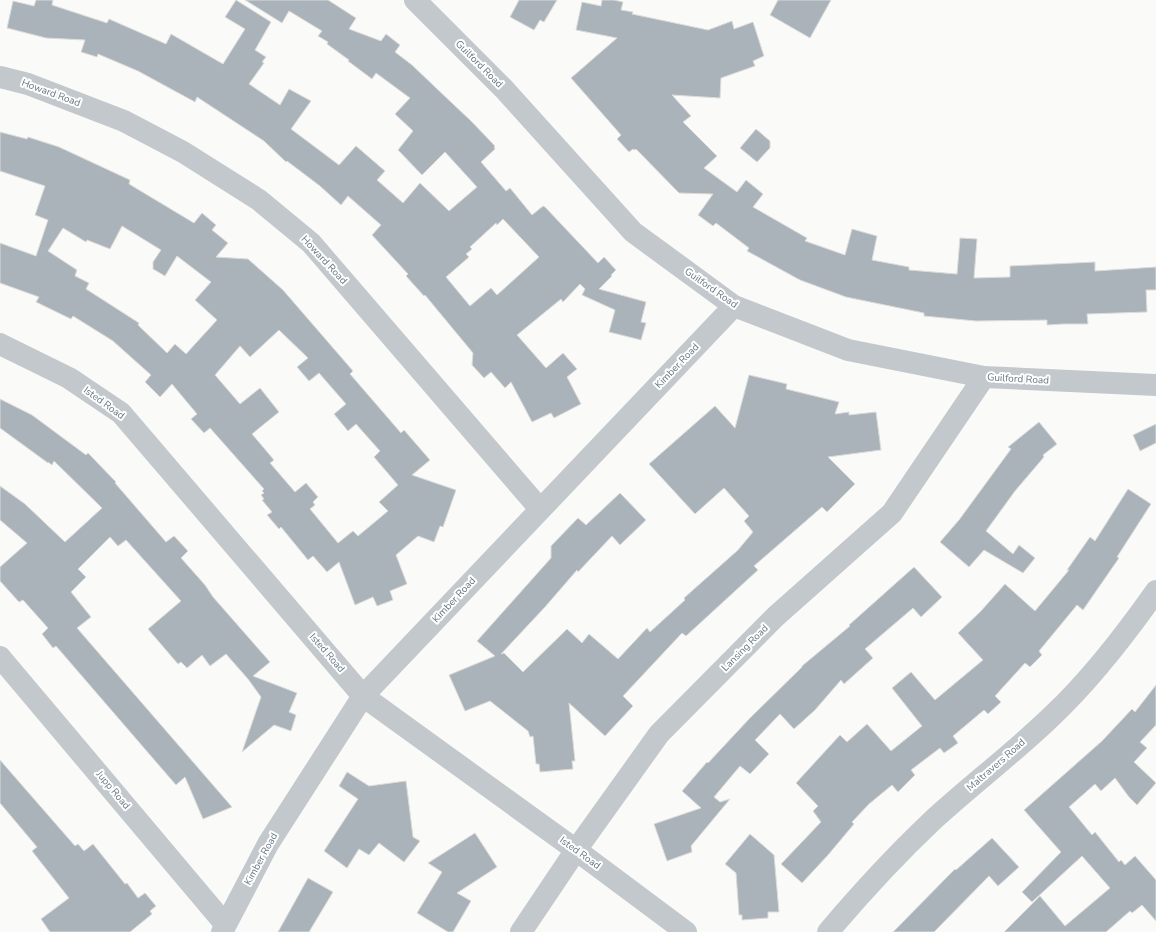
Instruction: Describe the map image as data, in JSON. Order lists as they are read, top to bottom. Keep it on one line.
{"streets":{"street":["Guilford Road","Howard Road","Kimber Road","Isted Road","Lansing Road","Maltravers Road","Jupp Road"]},"crossings":[["Guilford Road","Kimber Road"],["Guilford Road","Lansing Road"],["Howard Road","Kimber Road"],["Kimber Road","Isted Road"],["Kimber Road","Jupp Road"],["Isted Road","Lansing Road"]]}
